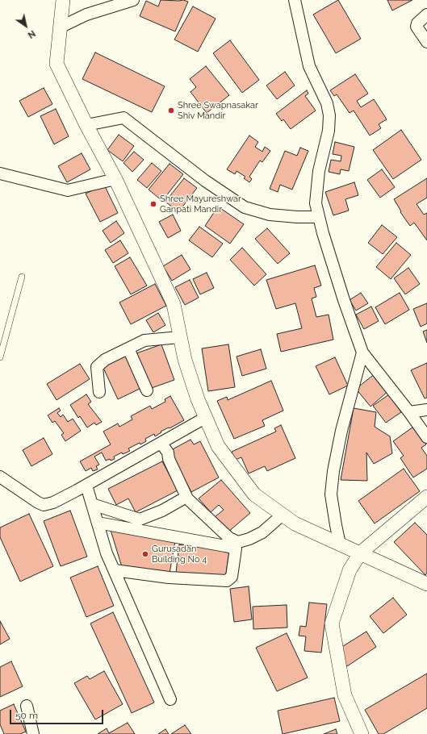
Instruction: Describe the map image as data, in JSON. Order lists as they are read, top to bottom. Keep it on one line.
{"places":["Shree Swapnasakar Shiv Mandir","Shree Mayureshwar Ganpati Mandir","Gurusadan Building No 4"],"scale_bar":"50 m","north":"bottom right"}
